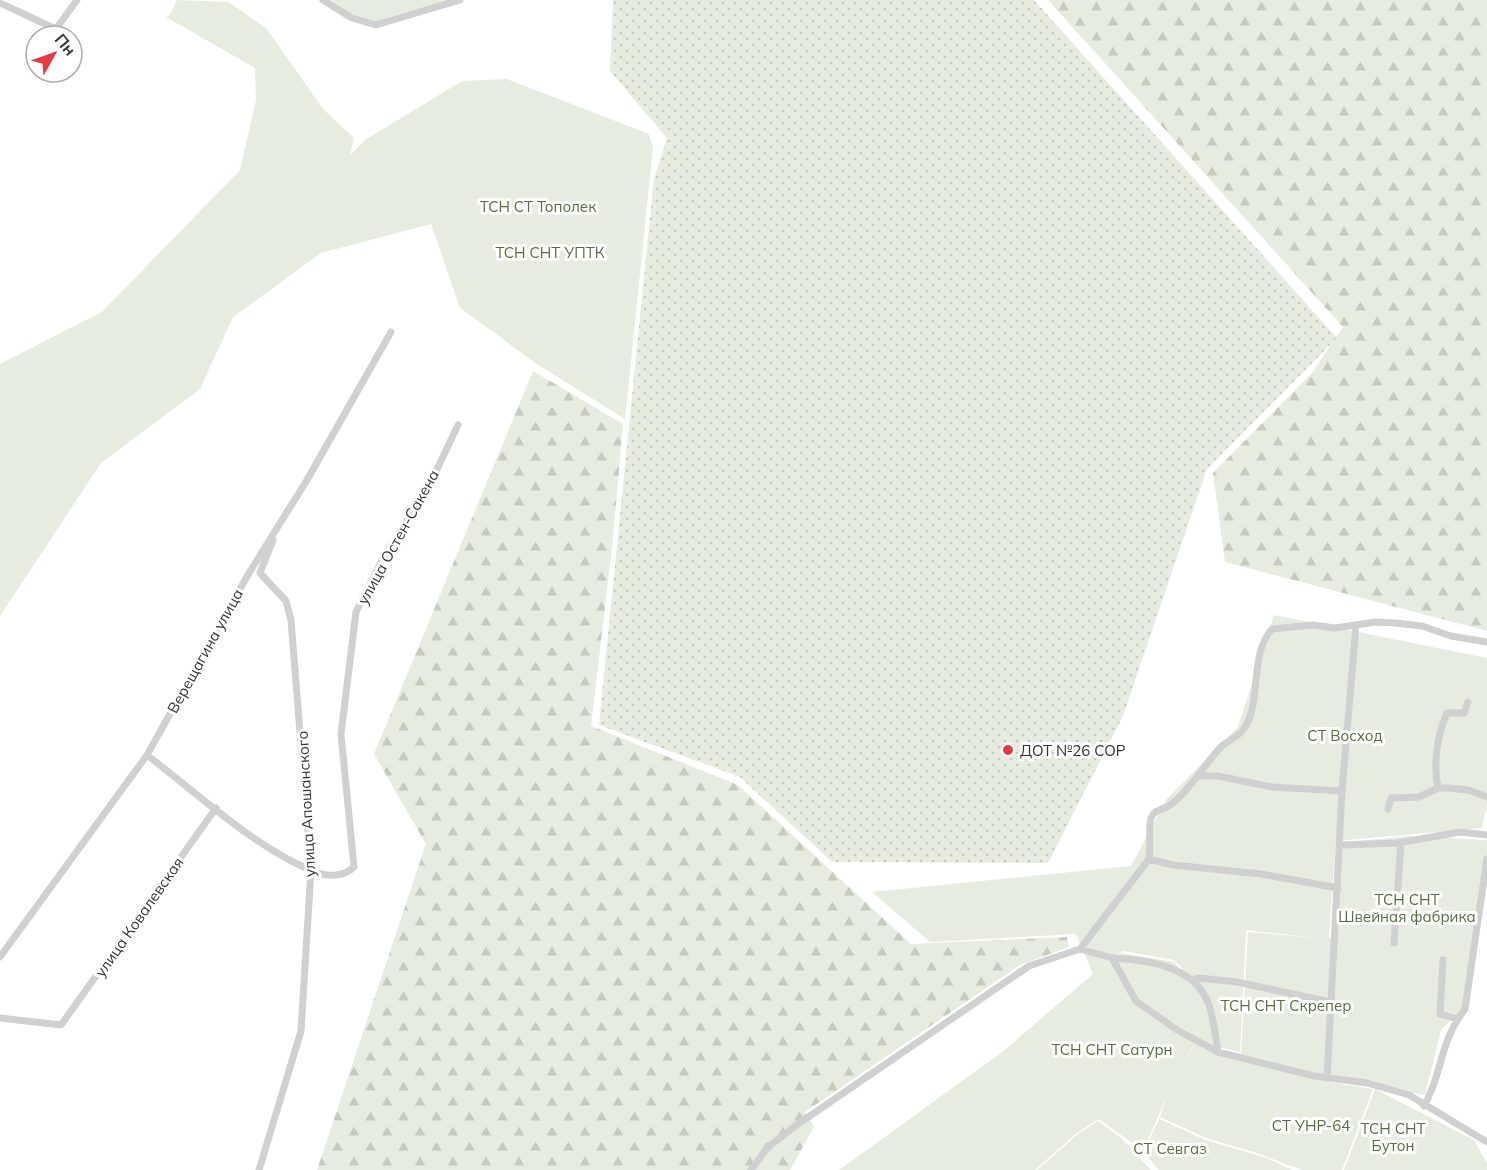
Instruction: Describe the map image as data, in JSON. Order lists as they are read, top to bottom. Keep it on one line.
{"streets":{"street":["улица Остен-Сакена","Верещагина улица","улица Апошанского","улица Ковалевская"]},"crossings":[["улица Остен-Сакена","улица Апошанского"],["Верещагина улица","улица Апошанского"]],"parks":["ТСН СТ Тополек","ТСН СНТ УПТК","СТ Восход","ТСН СНТ Швейная фабрика","ТСН СНТ Скрепер","ТСН СНТ Сатурн","СТ УНР-64","ТСН СНТ Бутон","СТ Севгаз"],"places":["ДОТ №26 СОР"],"north":"top right"}
